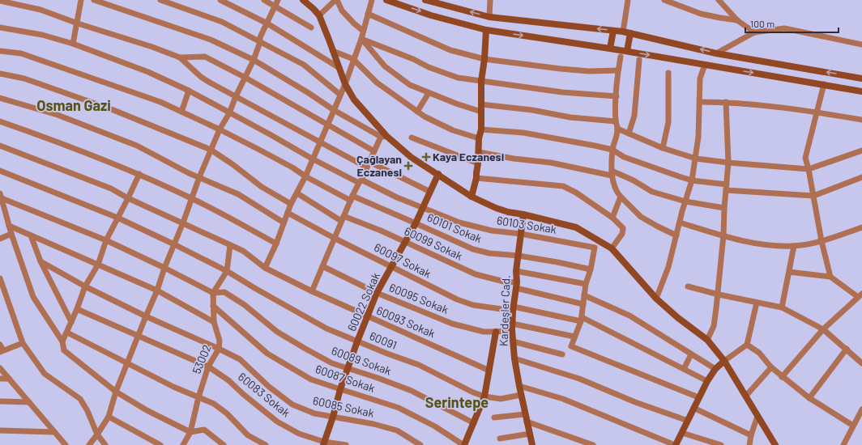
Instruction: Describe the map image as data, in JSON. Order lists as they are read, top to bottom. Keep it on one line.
{"streets":{"street":["60103 Sokak","60101 Sokak","60099 Sokak","60097 Sokak","60095 Sokak","60022 Sokak","Kardeşler Cad.","60093 Sokak","60091","53002","60089 Sokak","60087 Sokak","60083 Sokak","60085 Sokak"]},"crossings":[["60103 Sokak","60022 Sokak"],["60103 Sokak","Kardeşler Cad."],["60101 Sokak","60022 Sokak"],["60101 Sokak","Kardeşler Cad."],["60099 Sokak","60022 Sokak"],["60099 Sokak","Kardeşler Cad."],["60097 Sokak","60022 Sokak"],["60097 Sokak","Kardeşler Cad."],["60095 Sokak","60022 Sokak"],["60095 Sokak","Kardeşler Cad."],["60022 Sokak","60093 Sokak"],["60022 Sokak","60091"],["60022 Sokak","60089 Sokak"],["60022 Sokak","60087 Sokak"],["60022 Sokak","60083 Sokak"],["60022 Sokak","60085 Sokak"],["Kardeşler Cad.","60091"],["53002","60089 Sokak"],["53002","60087 Sokak"],["53002","60083 Sokak"],["53002","60085 Sokak"]],"districts":["Osman Gazi","Serintepe"],"places":{"health":["Kaya Eczanesi","Çağlayan Eczanesi"]},"scale_bar":"100 m"}
